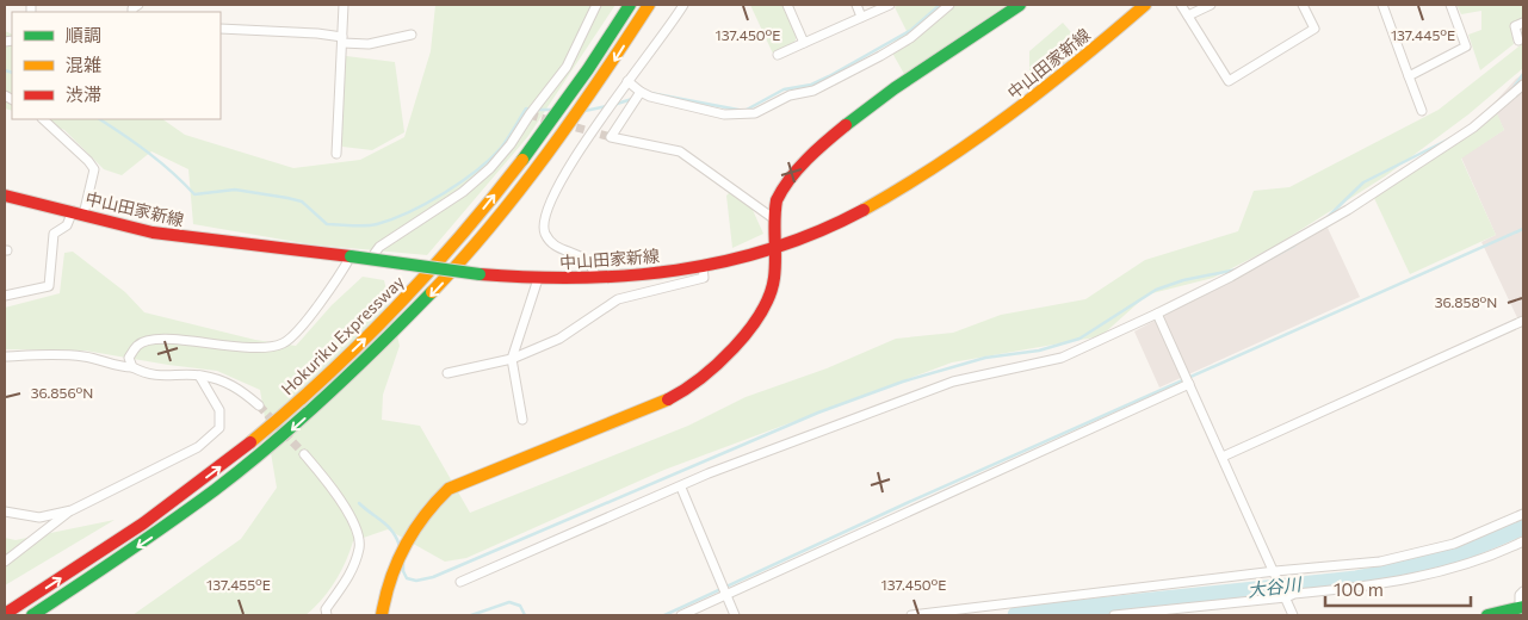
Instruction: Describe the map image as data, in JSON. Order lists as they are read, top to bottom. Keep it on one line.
{"streets":{"main road":["中山田家新線","Hokuriku Expressway"]},"water":["大谷川"],"legend":["順調","混雑","渋滞"],"scale_bar":"100 m","coordinates":["137.450°E","137.445°E","36.858°N","36.856°N","137.455°E"]}
